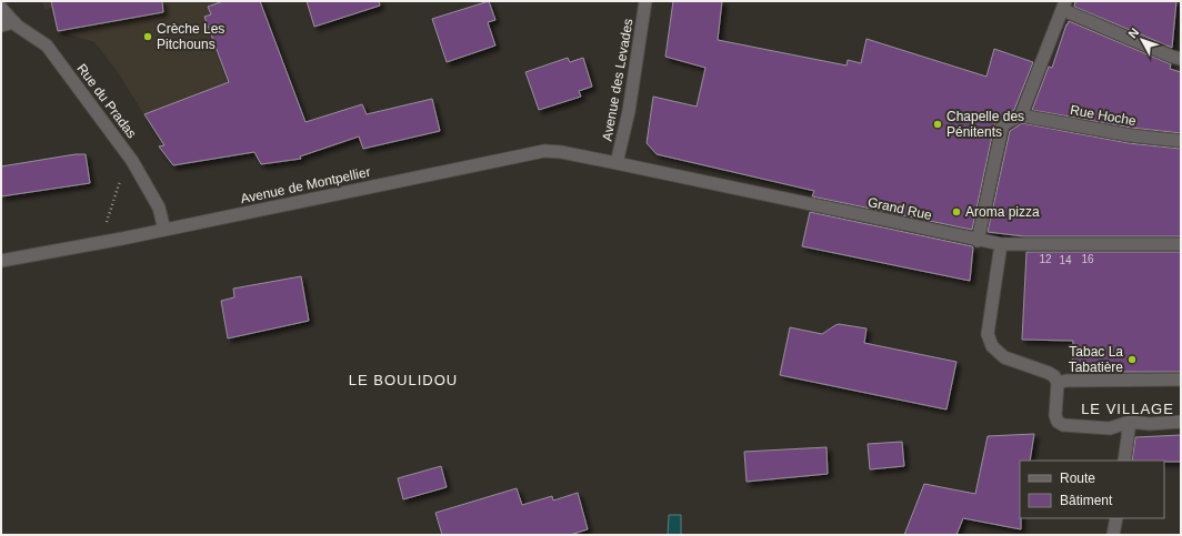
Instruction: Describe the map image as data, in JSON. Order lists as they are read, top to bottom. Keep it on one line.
{"streets":{"street":["Avenue des Levades","Rue du Pradas","Rue Hoche","Avenue de Montpellier","Grand Rue"]},"crossings":[["Avenue des Levades","Avenue de Montpellier"],["Avenue des Levades","Grand Rue"],["Rue du Pradas","Avenue de Montpellier"],["Avenue de Montpellier","Grand Rue"]],"districts":["LE BOULIDOU","LE VILLAGE"],"places":["Crèche Les Pitchouns","Chapelle des Pénitents","Aroma pizza","Tabac La Tabatière"],"house_numbers":["12","16","14"],"legend":["Route","Bâtiment"],"north":"top left"}
